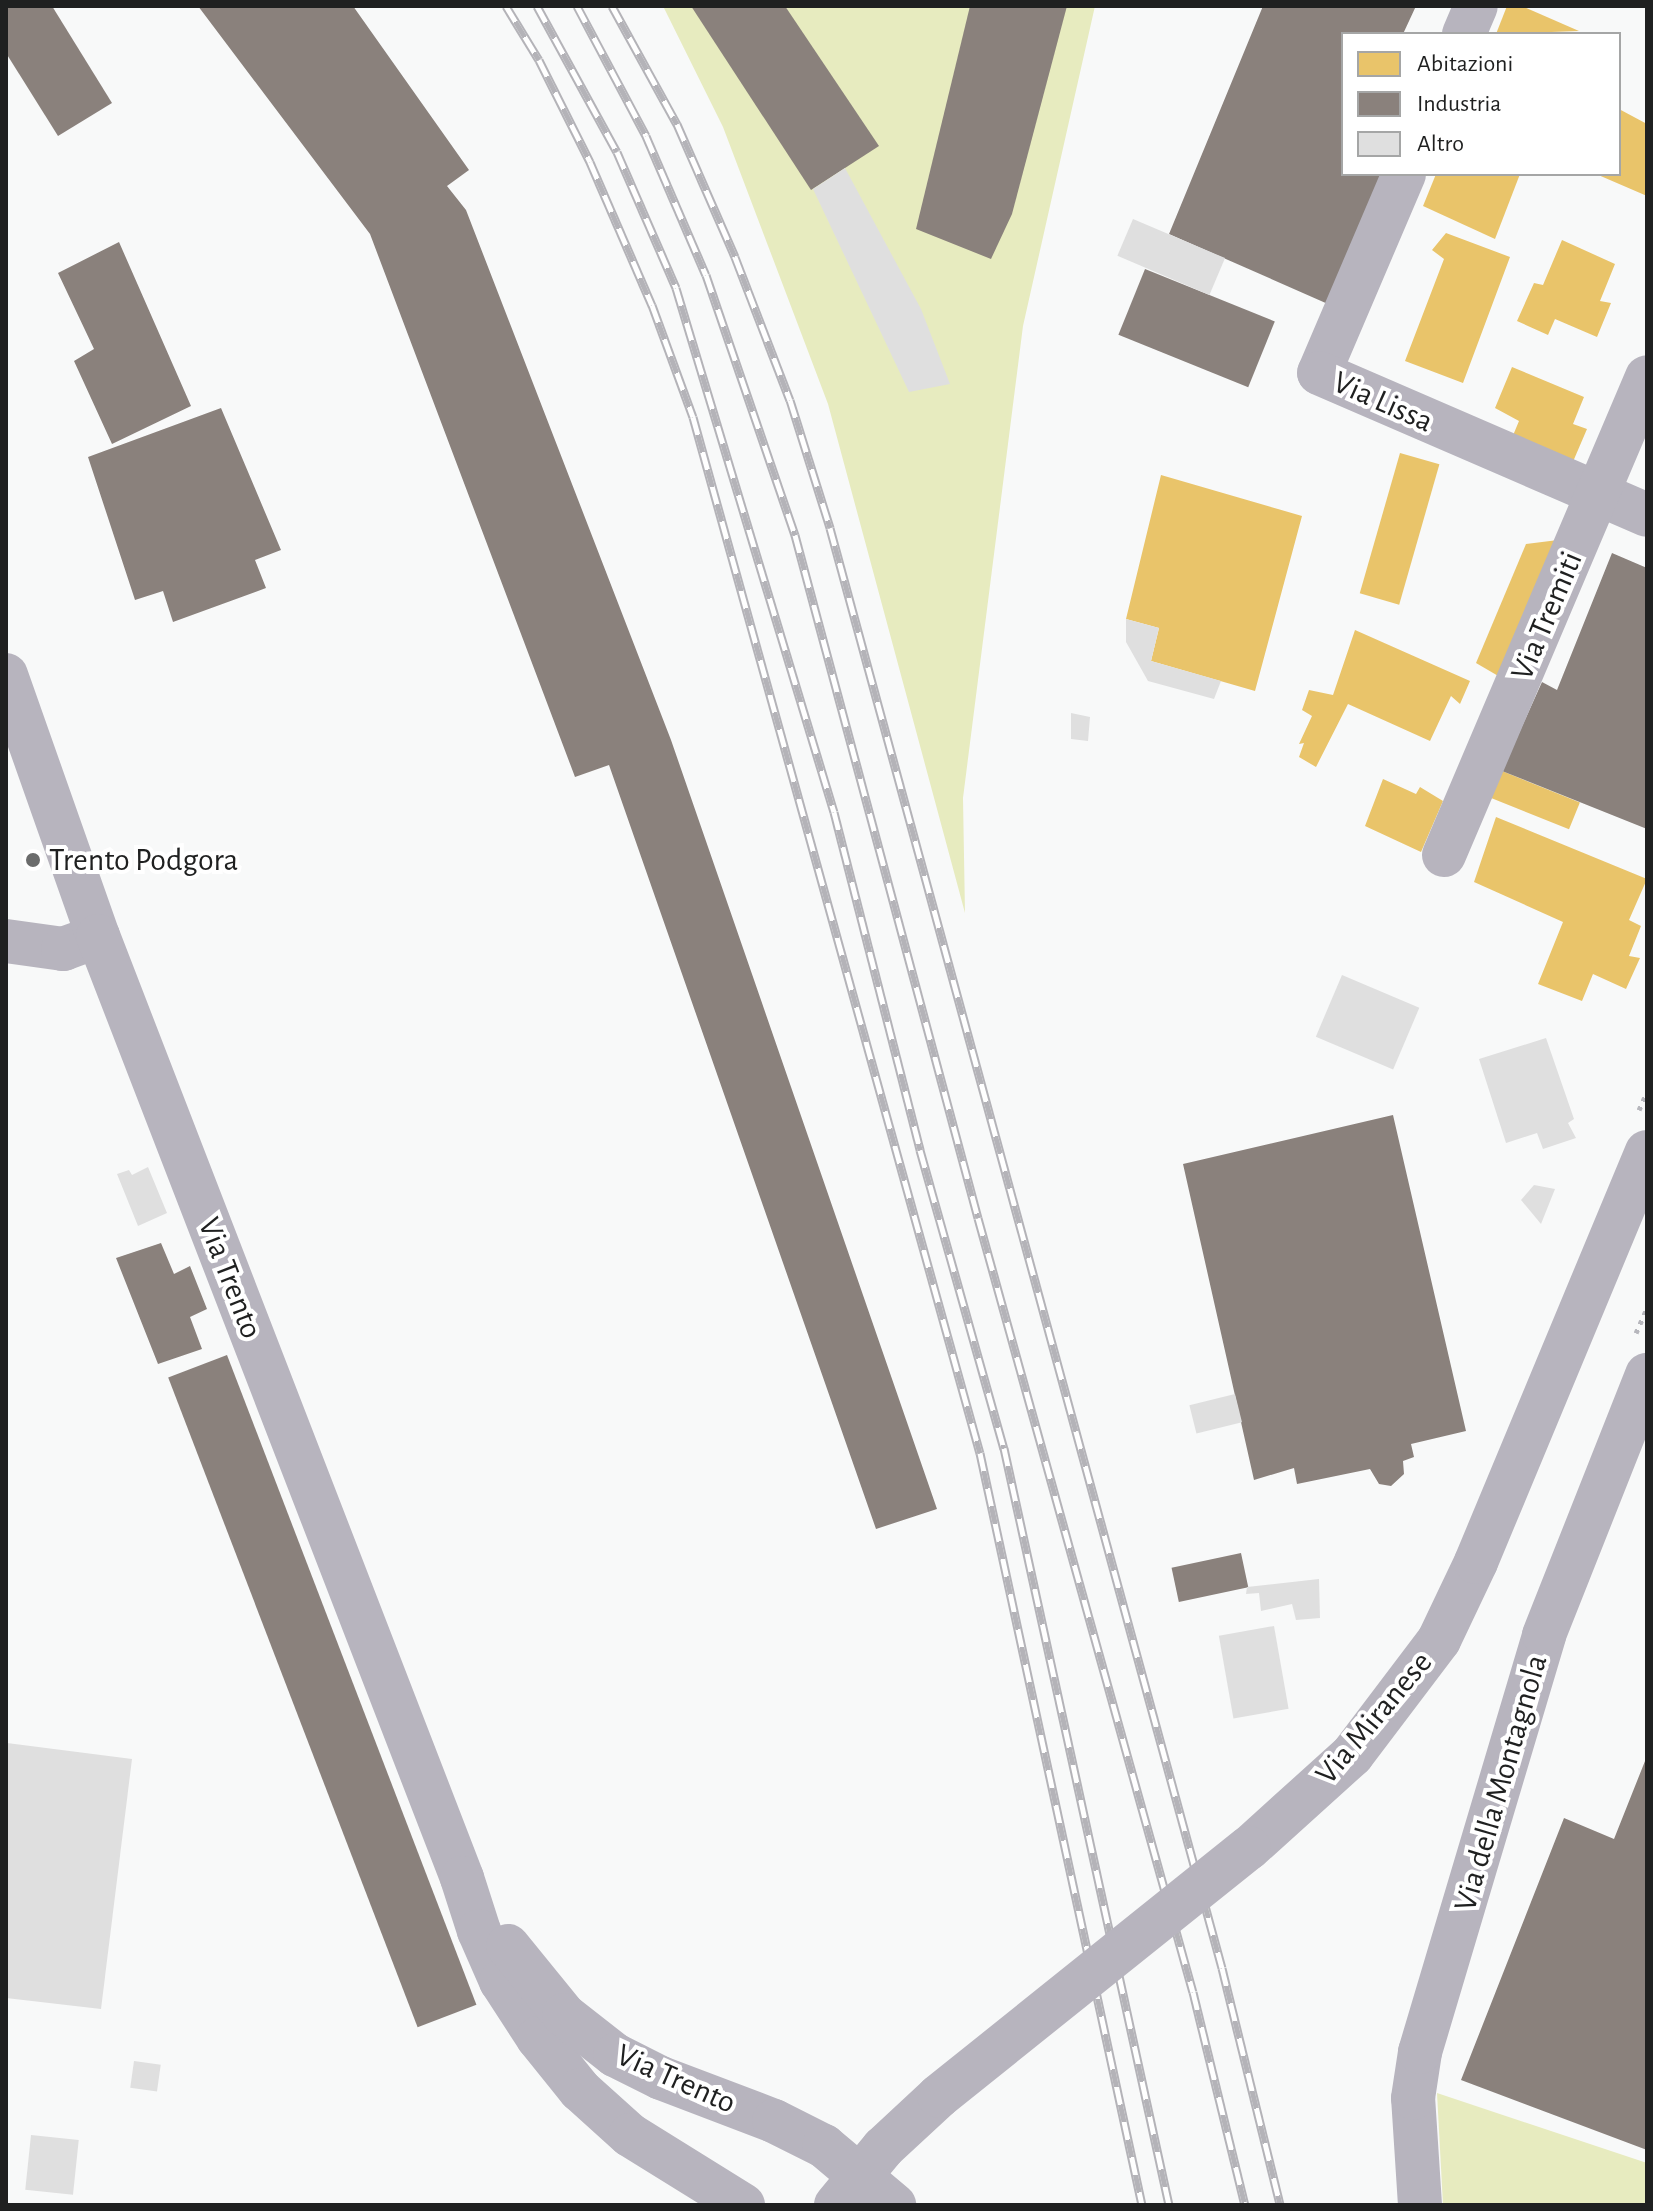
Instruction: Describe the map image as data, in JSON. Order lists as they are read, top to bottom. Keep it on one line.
{"streets":{"street":["Via Lissa","Via Tremiti","Via Trento","Via Miranese","Via della Montagnola"]},"crossings":[["Via Lissa","Via Tremiti"]],"places":["Trento Podgora"],"legend":["Abitazioni","Industria","Altro"]}
